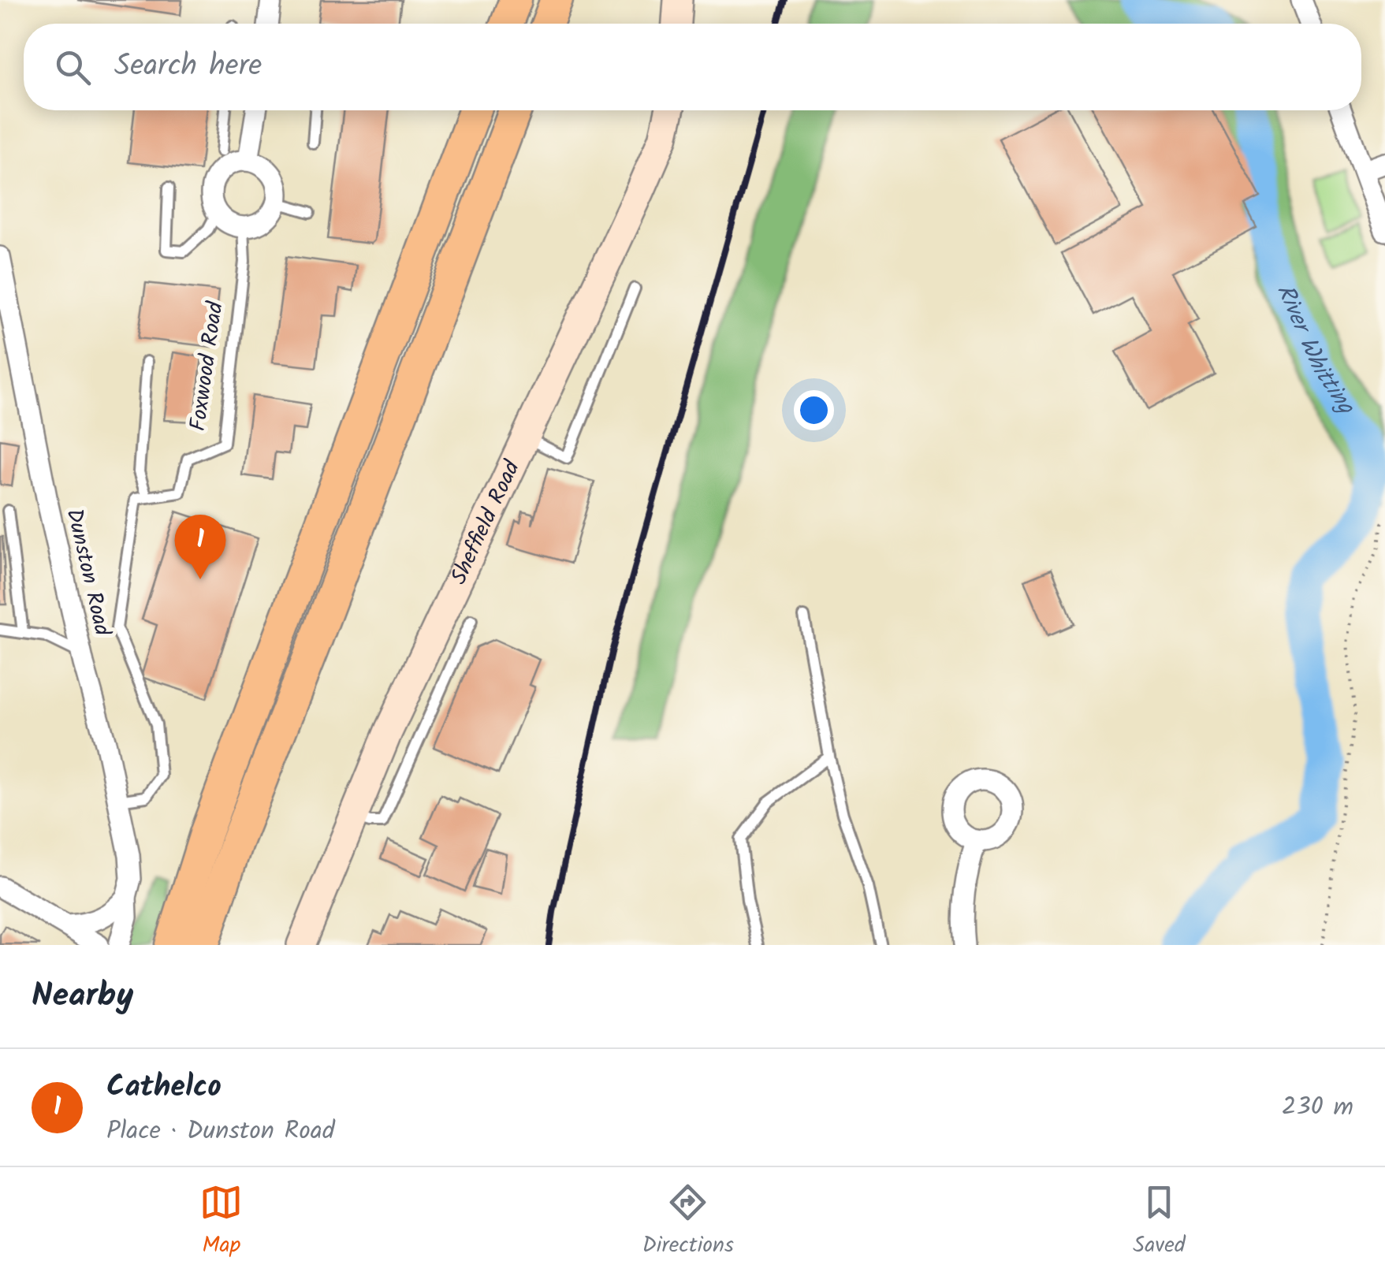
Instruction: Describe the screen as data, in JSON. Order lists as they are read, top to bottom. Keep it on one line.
{"streets":{"main road":["Sheffield Road"],"street":["Dunston Road"],"lane":["Foxwood Road"]},"water":["River Whitting"],"page":{"search":"Search here","pins":"1","heading":"Nearby","list":[{"mark":"1","name":"Cathelco","note":"Place · Dunston Road","value":"230 m"}],"nav":["Map","Directions","Saved"]}}
